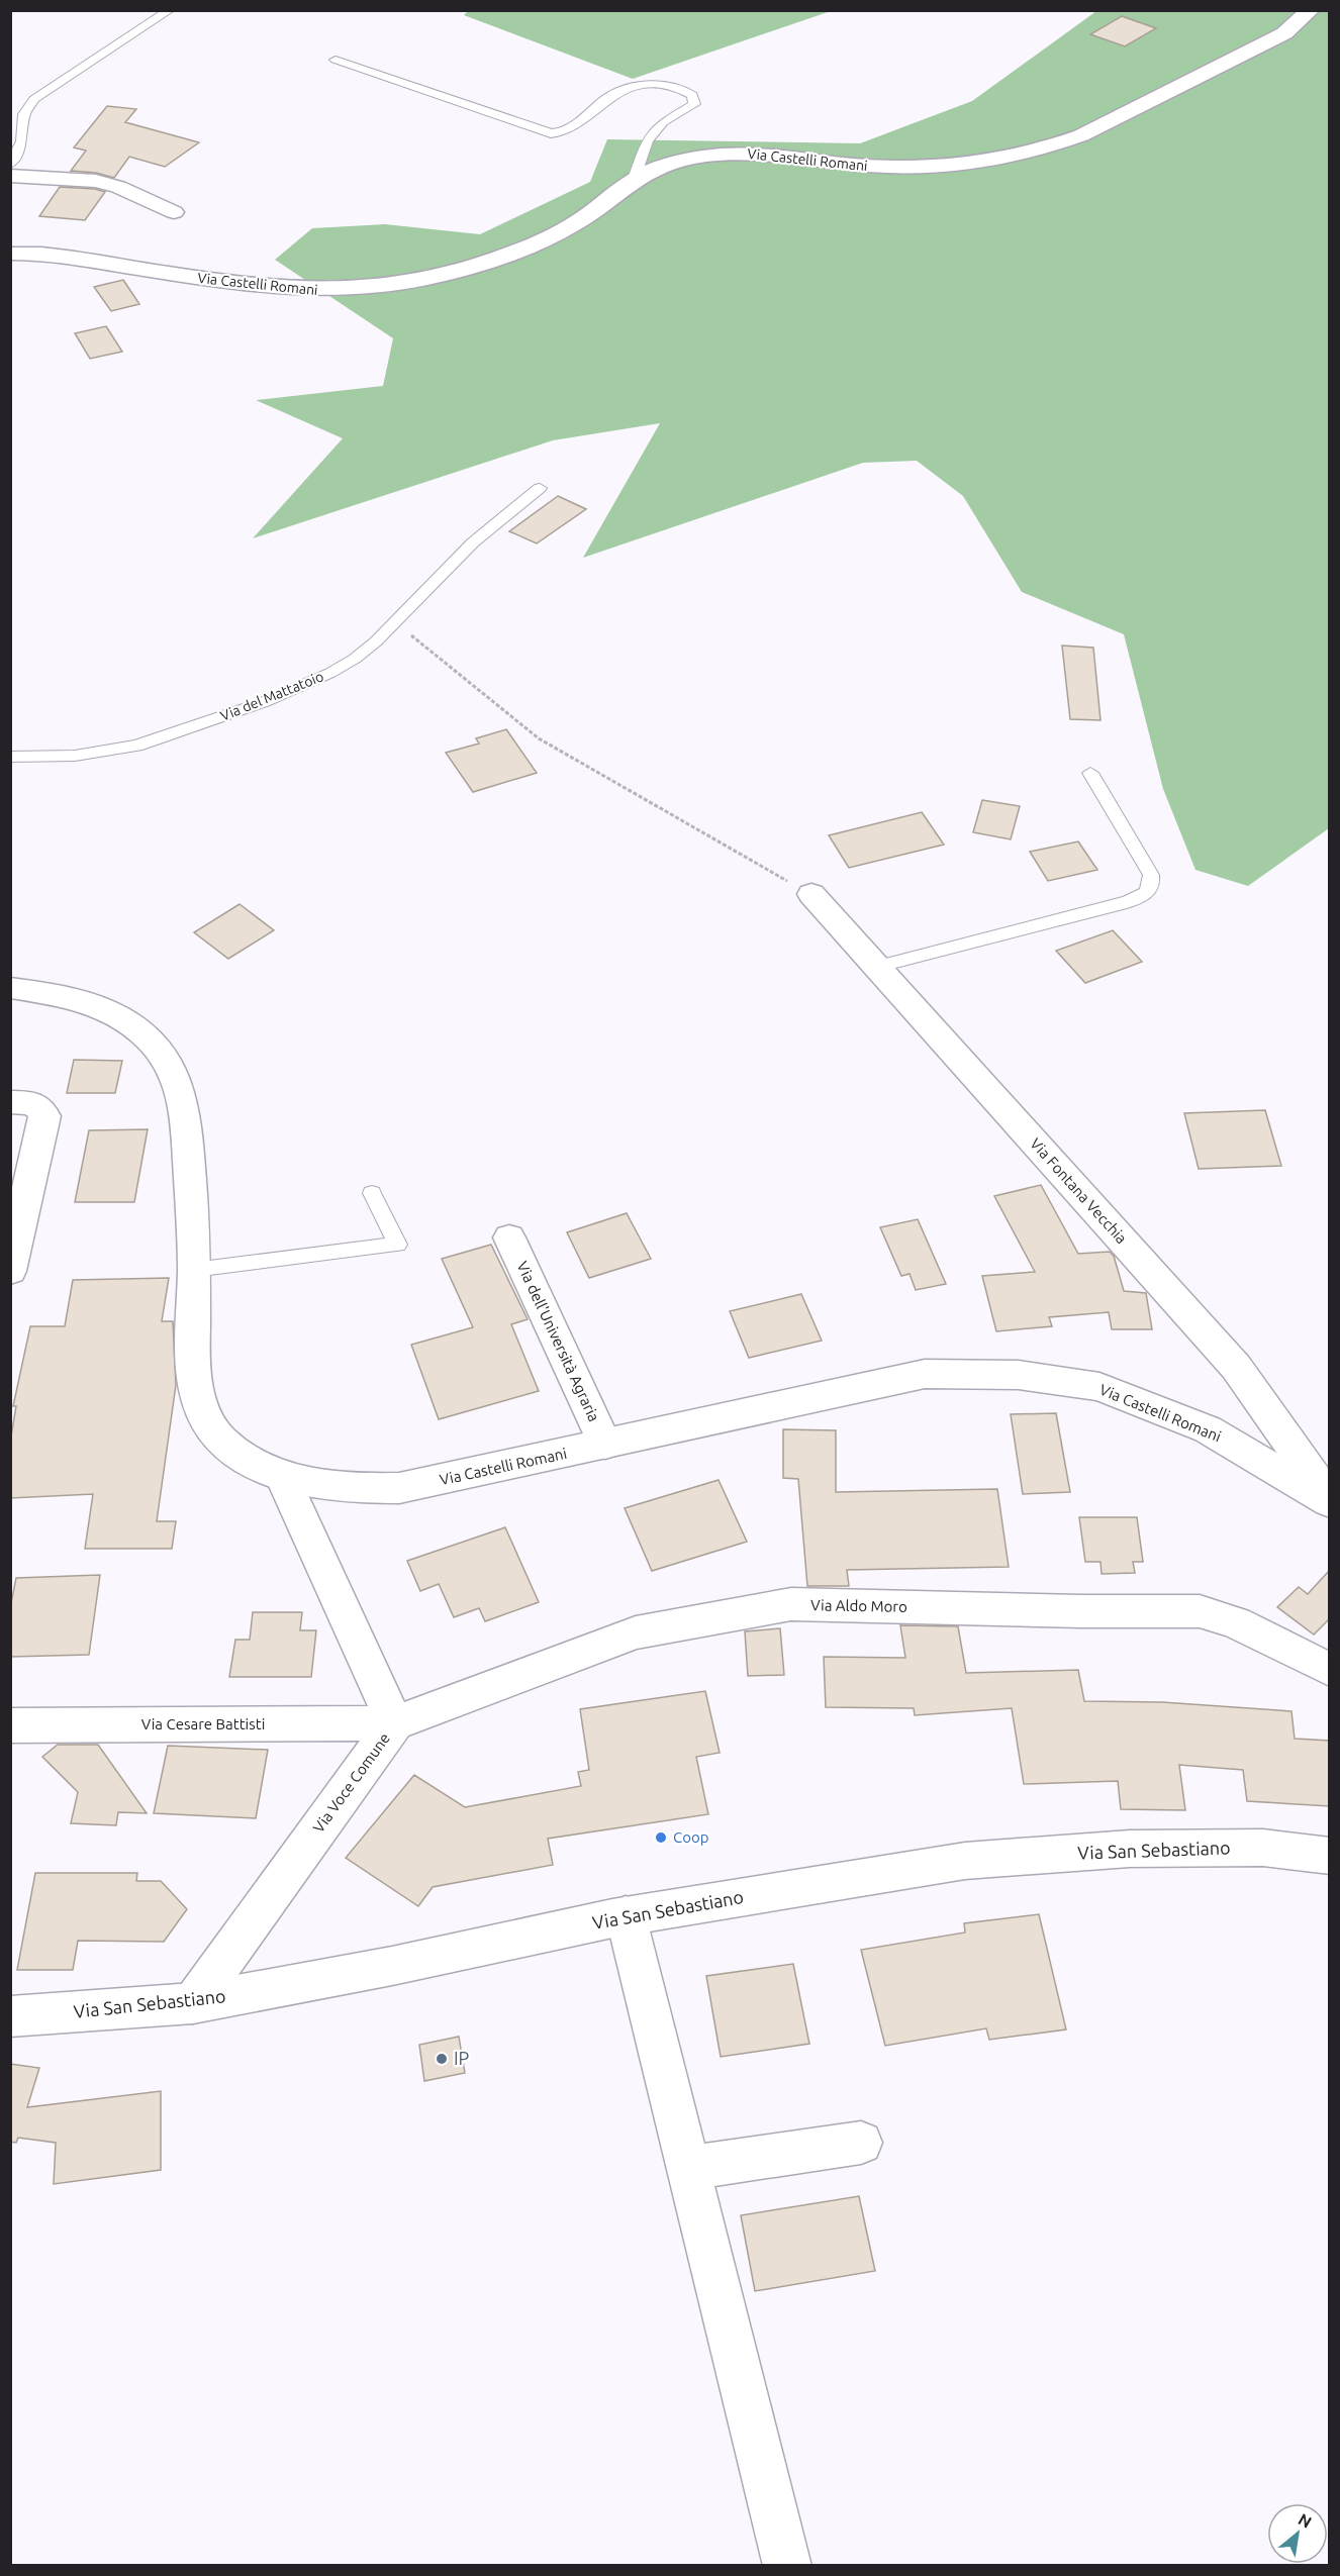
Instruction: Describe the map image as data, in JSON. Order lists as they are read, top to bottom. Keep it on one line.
{"streets":{"street":["Via Castelli Romani","Via Fontana Vecchia","Via dell'Università Agraria","Via Aldo Moro","Via Cesare Battisti","Via Voce Comune","Via San Sebastiano"],"lane":["Via del Mattatoio"]},"crossings":[["Via Castelli Romani","Via Fontana Vecchia"],["Via Castelli Romani","Via dell'Università Agraria"],["Via Castelli Romani","Via Voce Comune"],["Via Aldo Moro","Via Cesare Battisti"],["Via Aldo Moro","Via Voce Comune"],["Via Cesare Battisti","Via Voce Comune"],["Via Voce Comune","Via San Sebastiano"]],"places":["Coop","IP"],"north":"top right"}
